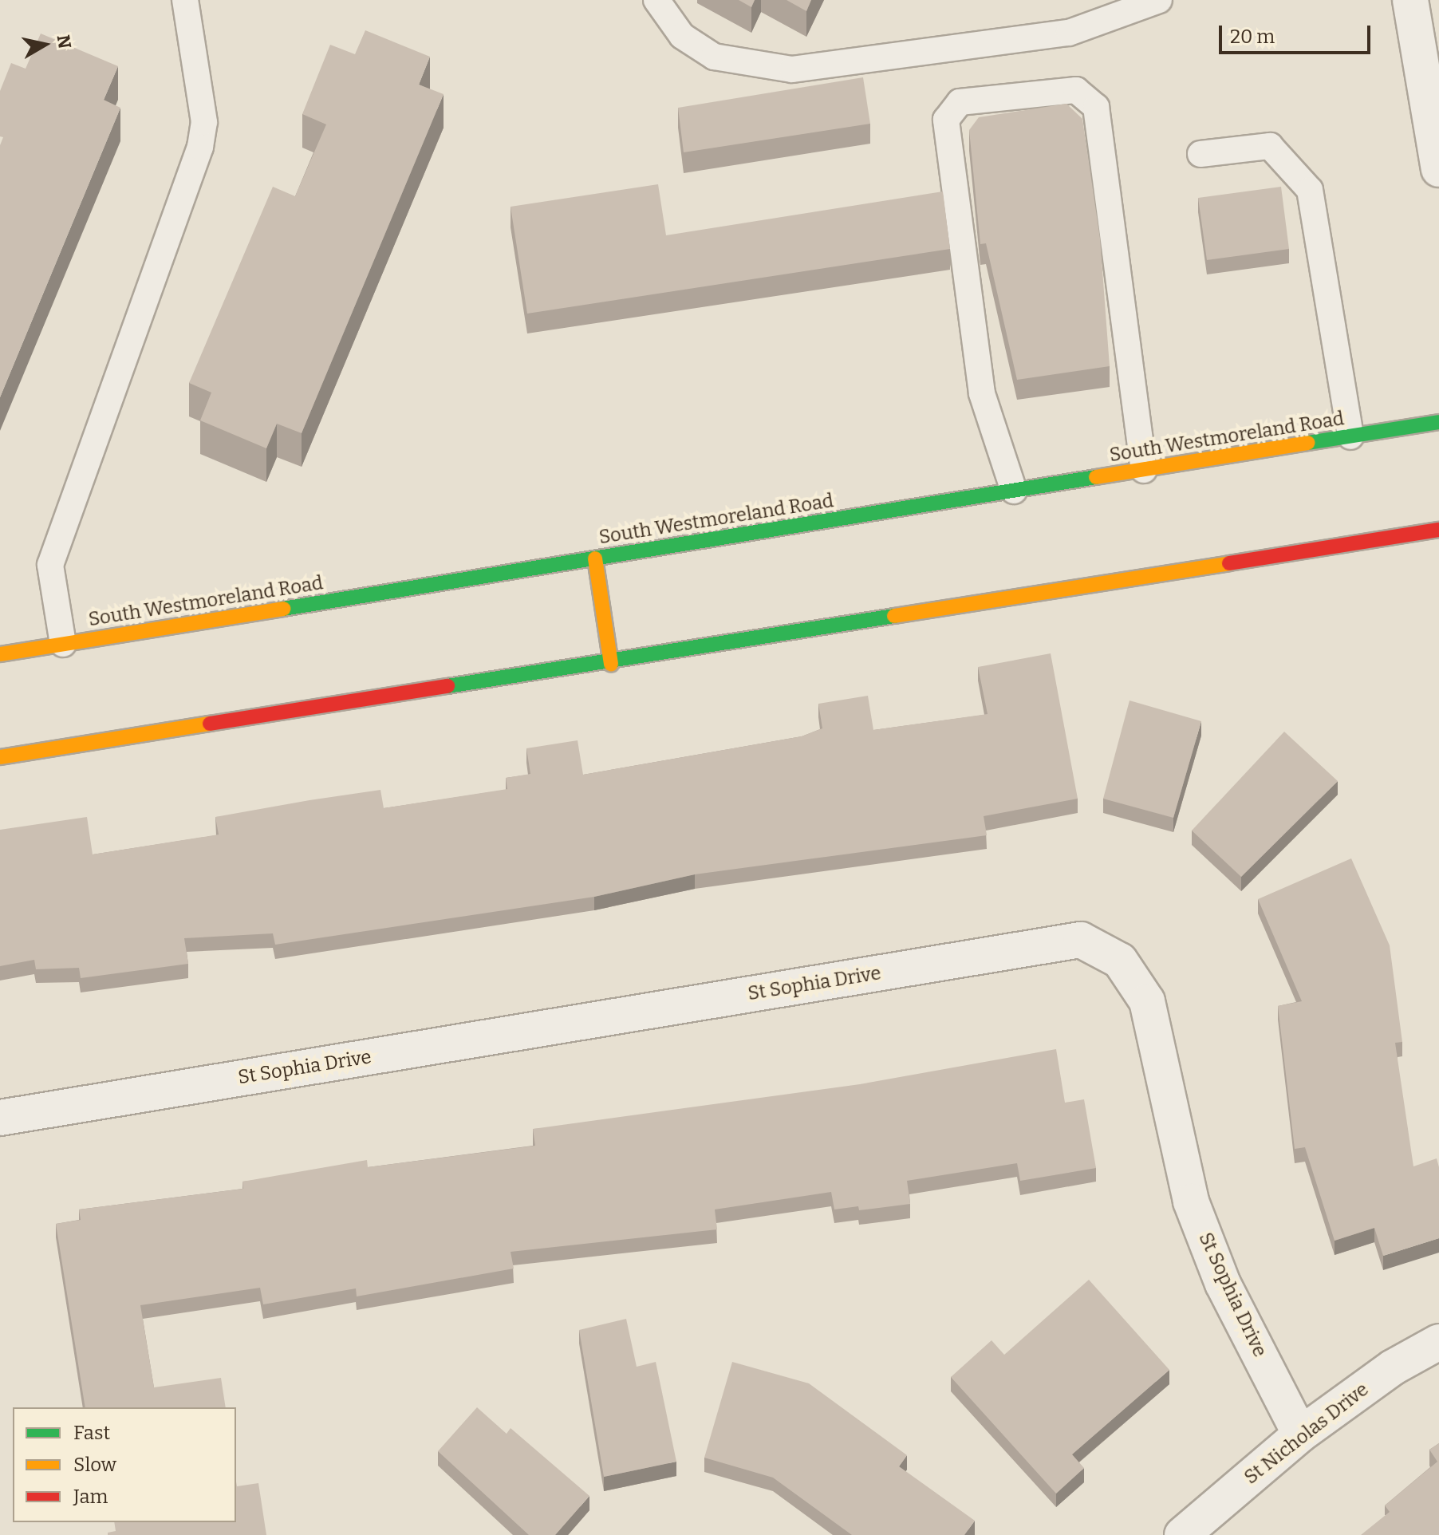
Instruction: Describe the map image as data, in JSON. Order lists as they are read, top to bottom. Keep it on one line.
{"streets":{"main road":["South Westmoreland Road"],"street":["St Sophia Drive","St Nicholas Drive"]},"crossings":[["St Sophia Drive","St Nicholas Drive"]],"legend":["Fast","Slow","Jam"],"scale_bar":"20 m","north":"right"}
